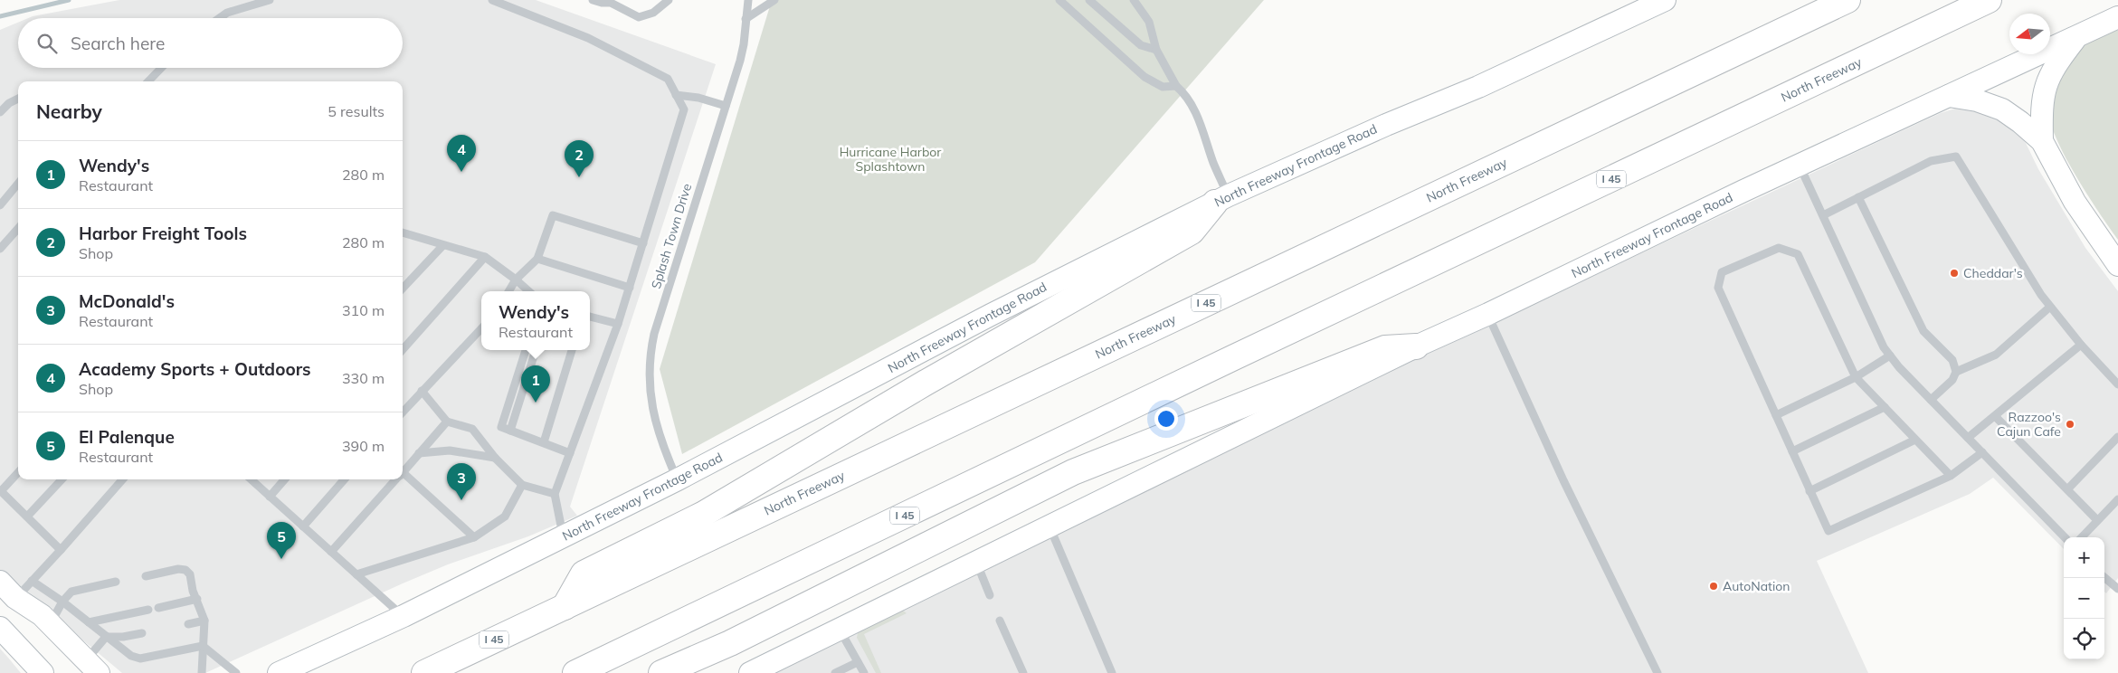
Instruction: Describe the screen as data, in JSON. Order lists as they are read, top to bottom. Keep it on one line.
{"streets":{"highway":["North Freeway","I 45"],"main road":["North Freeway Frontage Road"],"lane":["Splash Town Drive"]},"crossings":[["North Freeway Frontage Road","Splash Town Drive"]],"parks":["Hurricane Harbor Splashtown"],"places":["Cheddar's","Razzoo's Cajun Cafe","AutoNation"],"north":"left","page":{"search":"Search here","heading":["Nearby","5 results"],"pins":["4","2","1","3","5"],"list":[{"mark":"1","name":"Wendy's","note":"Restaurant","value":"280 m"},{"mark":"2","name":"Harbor Freight Tools","note":"Shop","value":"280 m"},{"mark":"3","name":"McDonald's","note":"Restaurant","value":"310 m"},{"mark":"4","name":"Academy Sports + Outdoors","note":"Shop","value":"330 m"},{"mark":"5","name":"El Palenque","note":"Restaurant","value":"390 m"}],"popup":["Wendy's","Restaurant"],"map_buttons":["+","−"]}}
